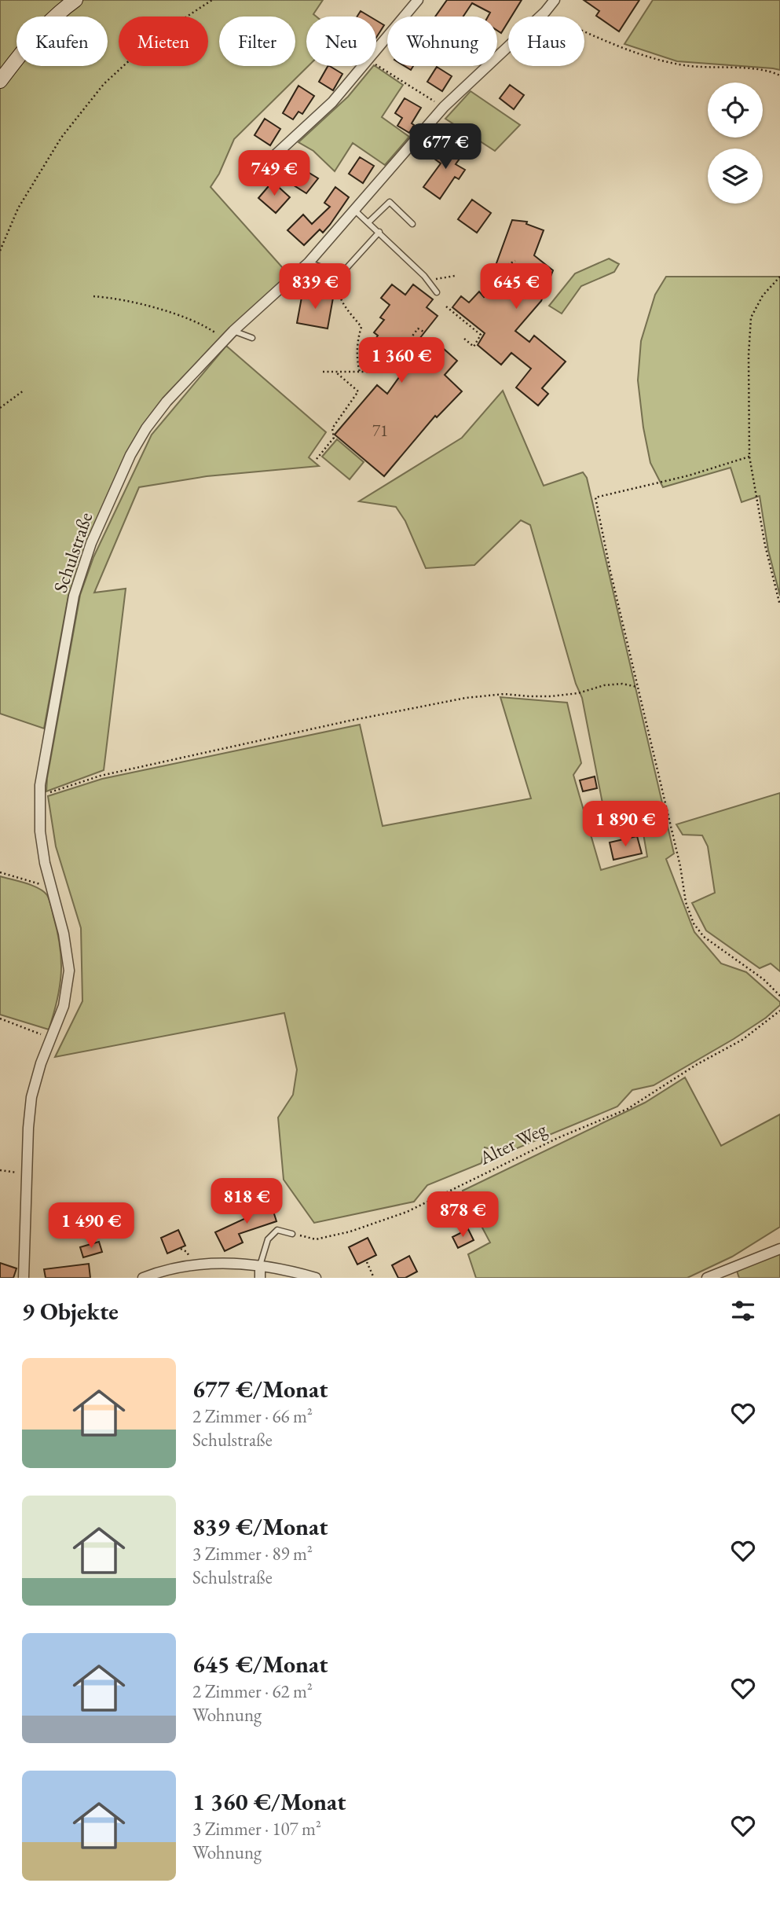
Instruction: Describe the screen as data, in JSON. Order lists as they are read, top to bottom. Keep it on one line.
{"streets":{"street":["Schulstraße"],"path":["Alter Weg"]},"house_numbers":["71"],"page":{"chip":["Kaufen","Mieten","Filter","Neu","Wohnung","Haus"],"price":["677 €","749 €","839 €","645 €","1 360 €","1 890 €","818 €","878 €","1 490 €"],"heading":"9 Objekte","list":[{"name":"677 €/Monat","note":"2 Zimmer · 66 m² · Schulstraße"},{"name":"839 €/Monat","note":"3 Zimmer · 89 m² · Schulstraße"},{"name":"645 €/Monat","note":"2 Zimmer · 62 m² · Wohnung"},{"name":"1 360 €/Monat","note":"3 Zimmer · 107 m² · Wohnung"}]}}
